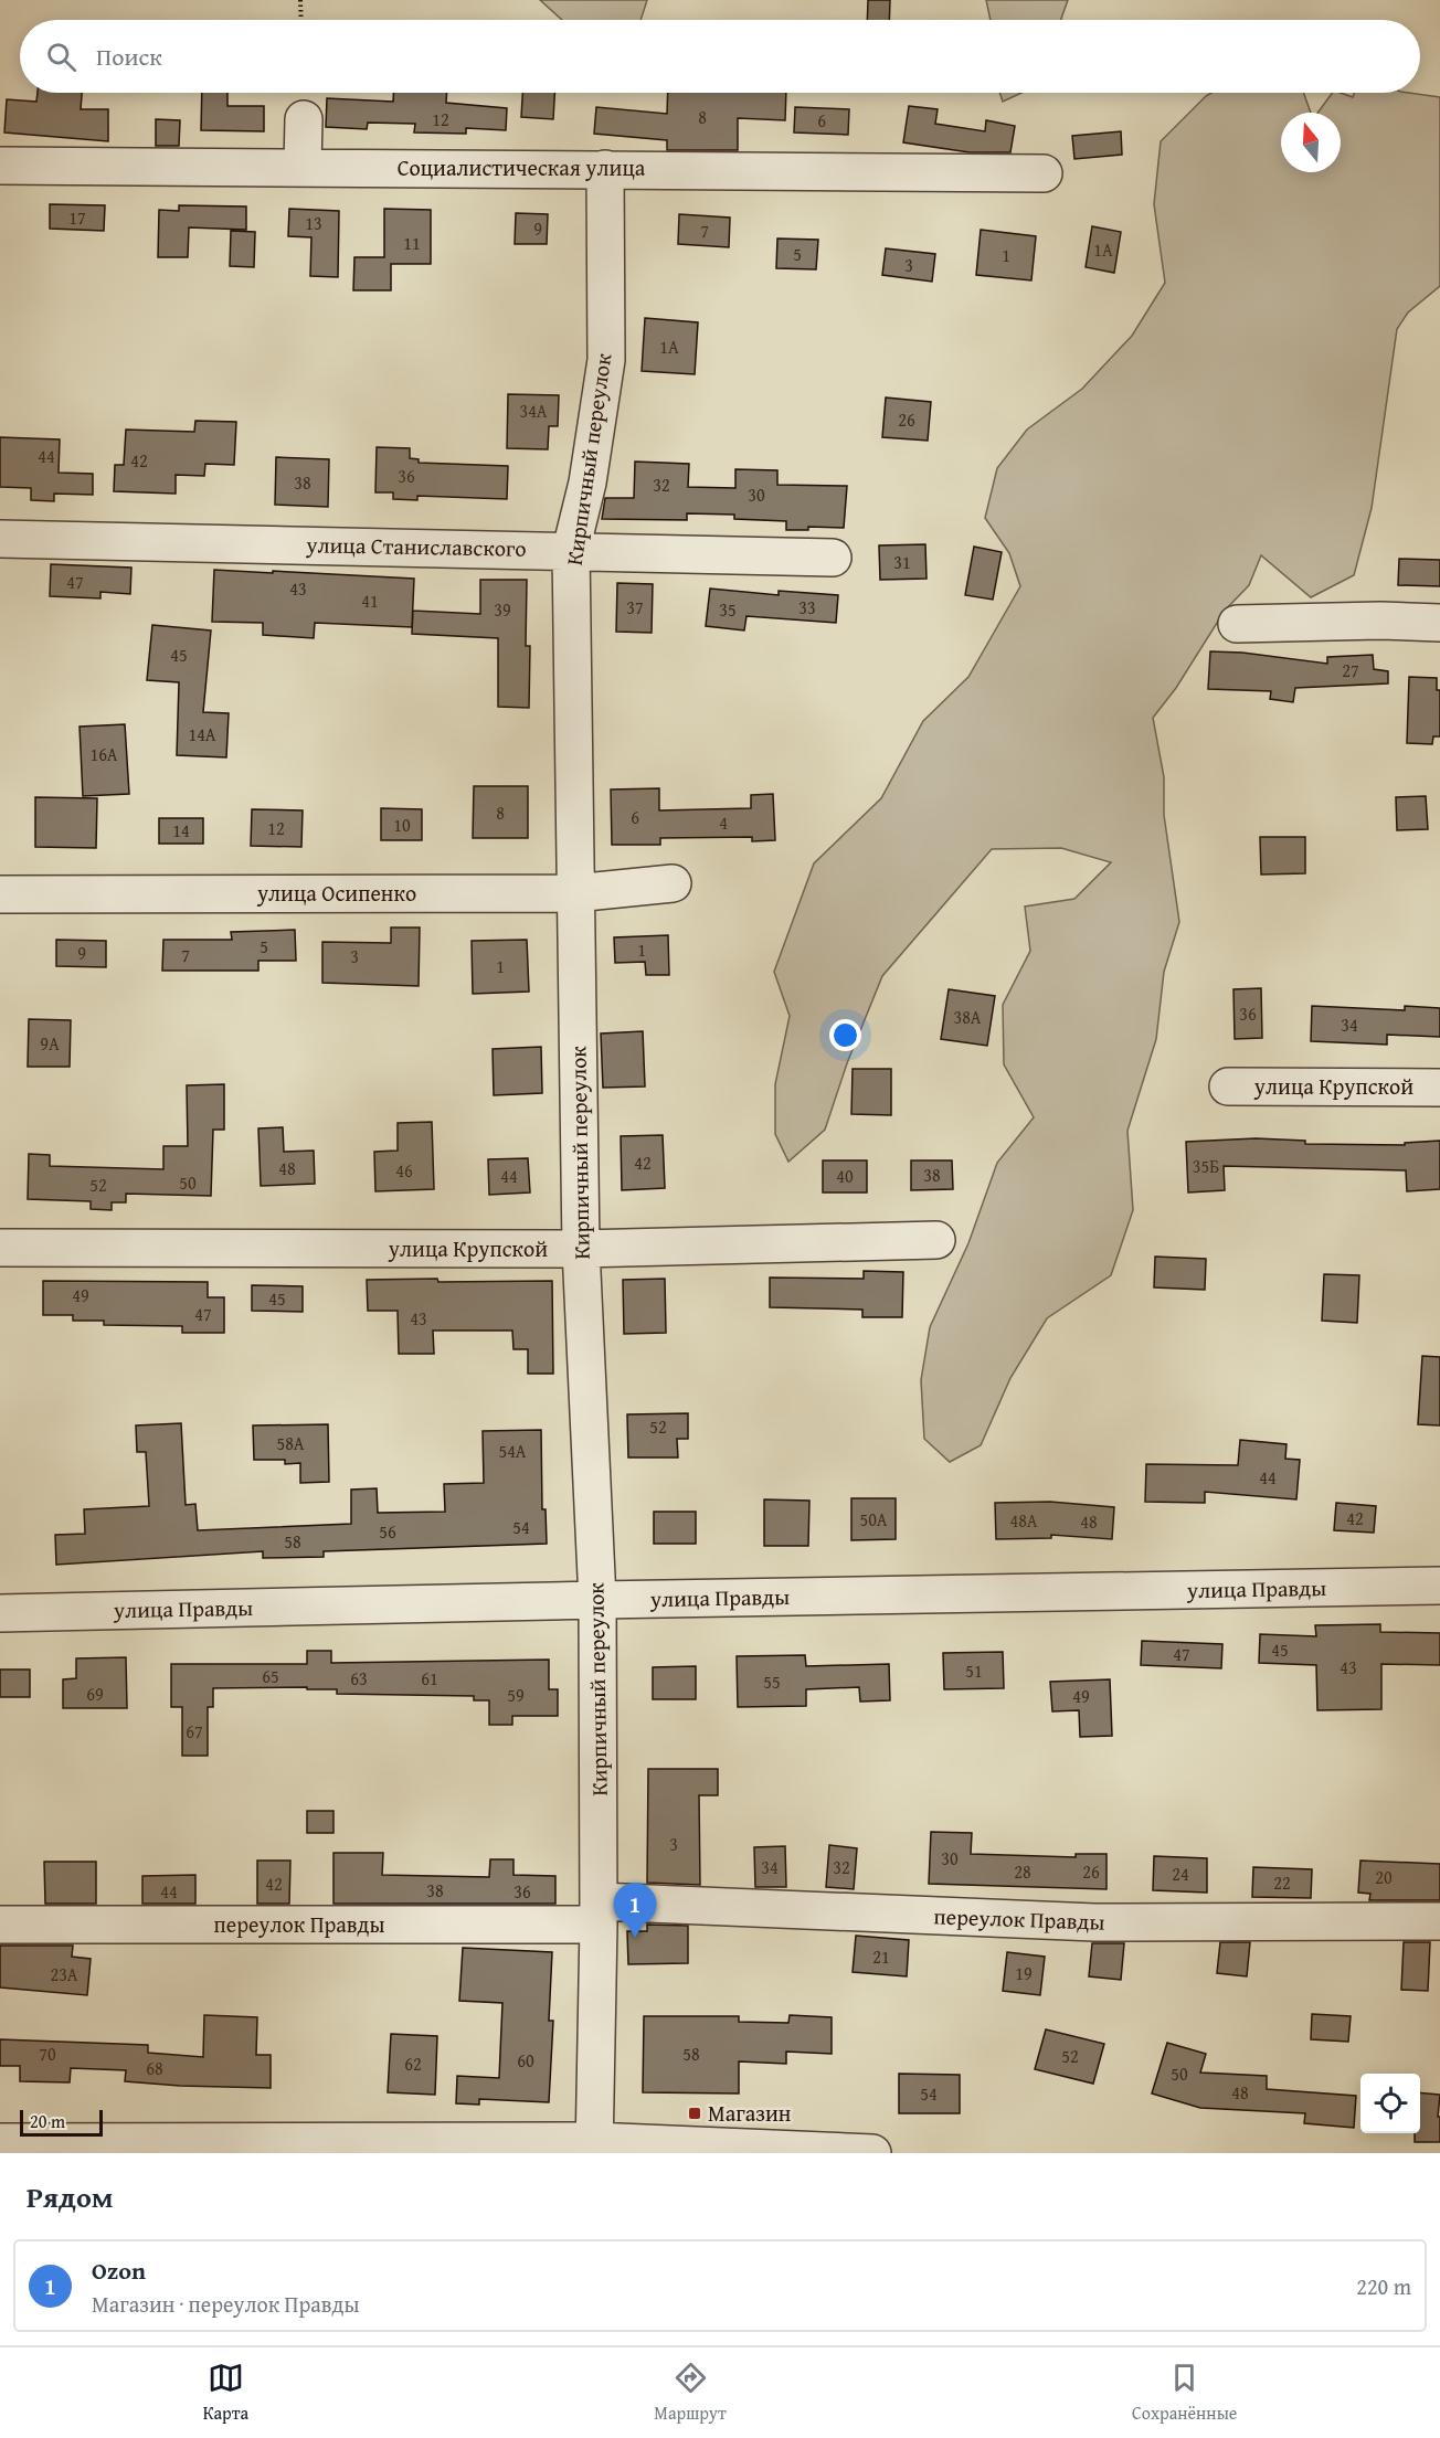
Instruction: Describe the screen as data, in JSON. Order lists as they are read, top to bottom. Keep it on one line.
{"streets":{"street":["Социалистическая улица","Кирпичный переулок","улица Станиславского","улица Осипенко","улица Крупской","улица Правды","переулок Правды"]},"crossings":[["Социалистическая улица","Кирпичный переулок"],["Кирпичный переулок","улица Станиславского"],["Кирпичный переулок","улица Осипенко"],["Кирпичный переулок","улица Крупской"],["Кирпичный переулок","улица Правды"],["Кирпичный переулок","переулок Правды"]],"places":{"transit":["Магазин"]},"house_numbers":["8","12","6","17","13","9","7","11","1А","5","1","3","1А","34А","26","44","42","36","38","32","30","31","47","43","41","37","33","39","35","45","27","14А","16А","8","6","4","10","12","14","5","1","9","7","3","1","36","38А","34","9А","42","35Б","48","46","38","44","40","50","52","49","45","47","43","52","58А","54А","44","42","50А","48А","48","54","56","58","45","47","43","51","65","63","61","55","69","59","49","67","3","30","34","32","28","26","24","20","22","42","38","44","36","21","19","23А","70","58","52","60","62","68","50","48","54"],"scale_bar":"20 m","north":"top","page":{"search":"Поиск","pins":"1","scale":"20 m","heading":"Рядом","list":[{"mark":"1","name":"Ozon","note":"Магазин · переулок Правды","value":"220 m"}],"nav":["Карта","Маршрут","Сохранённые"]}}
